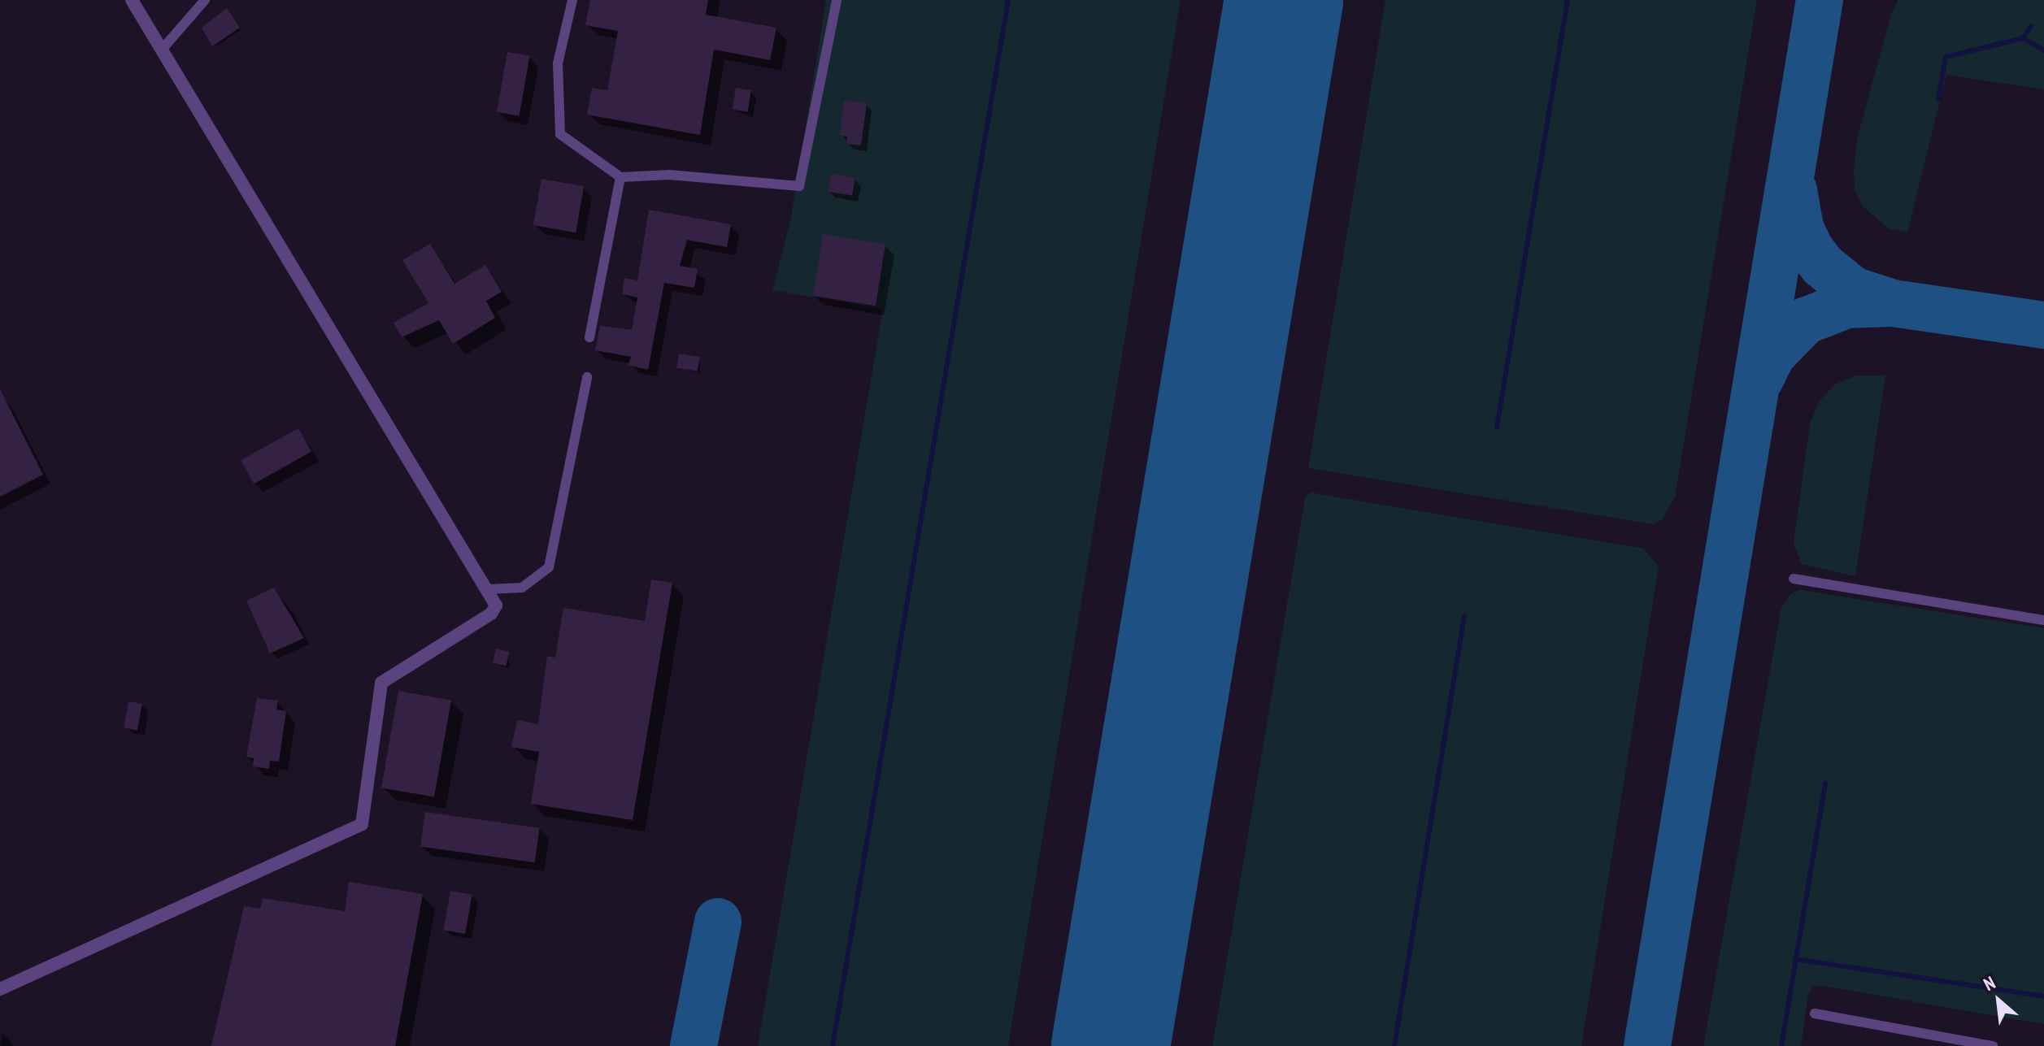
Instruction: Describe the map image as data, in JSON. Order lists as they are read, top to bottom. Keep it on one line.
{"north":"top left"}
